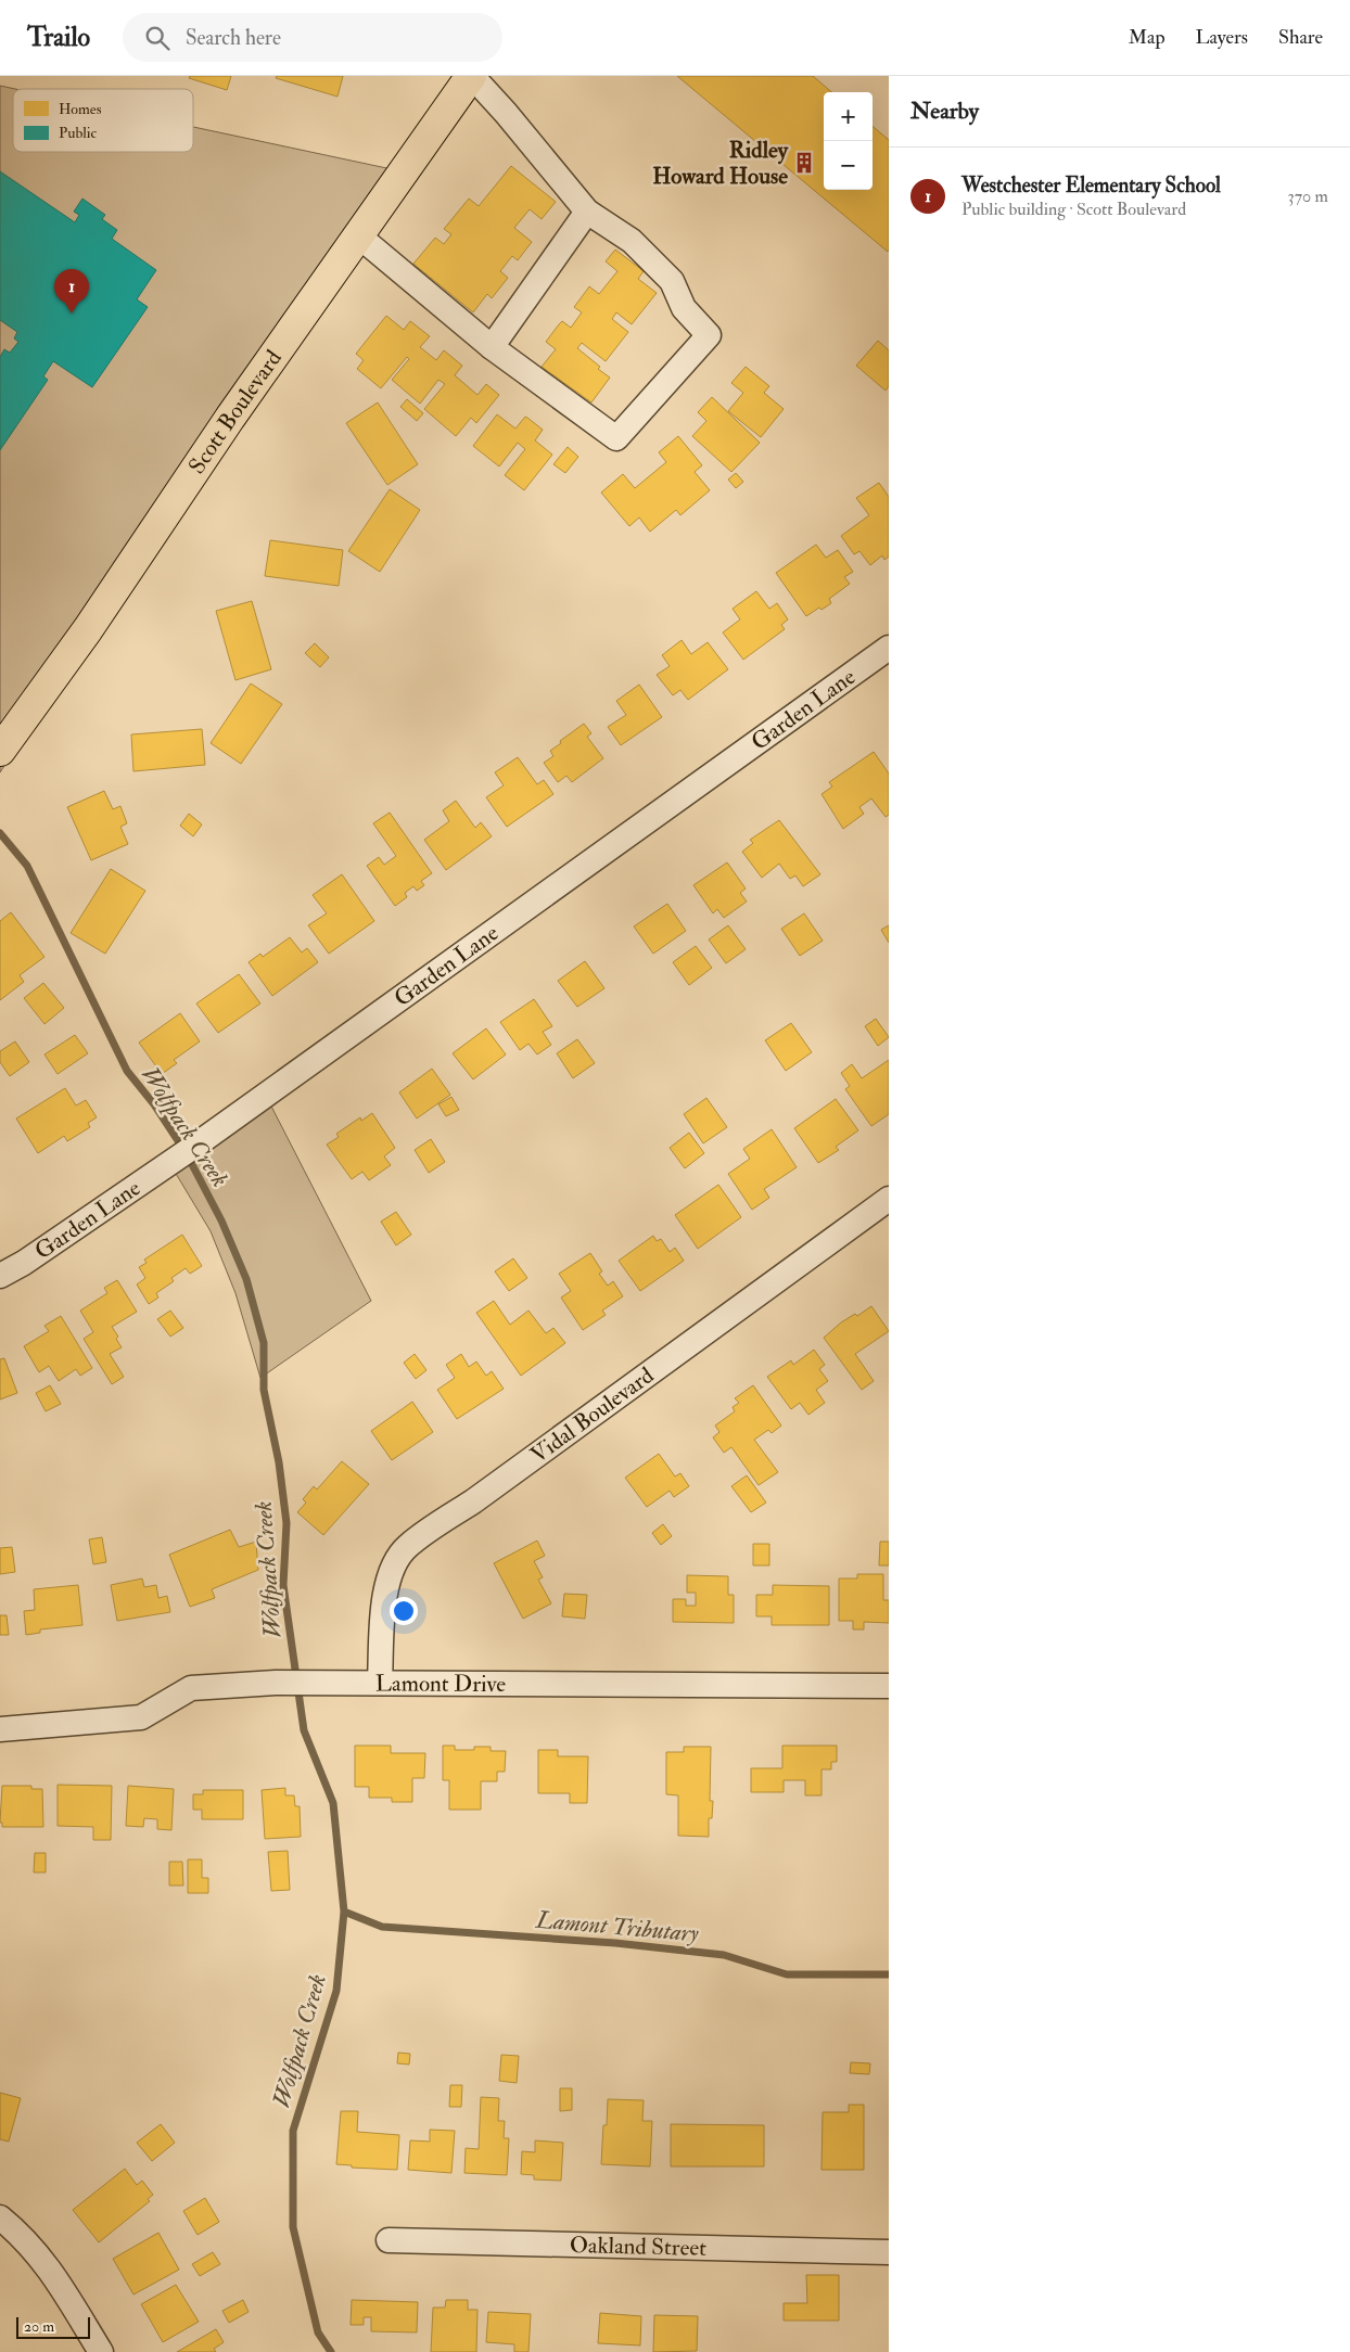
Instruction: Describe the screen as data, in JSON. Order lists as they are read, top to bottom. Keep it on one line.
{"streets":{"highway":["Scott Boulevard"],"street":["Garden Lane","Vidal Boulevard","Lamont Drive","Oakland Street"]},"crossings":[["Vidal Boulevard","Lamont Drive"]],"water":["Wolfpack Creek","Lamont Tributary"],"places":{"building":["Ridley Howard House"]},"legend":["Homes","Public"],"scale_bar":"20 m","page":{"header":"Trailo","search":"Search here","nav":["Map","Layers","Share"],"heading":"Nearby","map_buttons":["+","−"],"list":[{"mark":"1","name":"Westchester Elementary School","note":"Public building · Scott Boulevard","value":"370 m"}],"pins":"1","scale":"20 m"}}
